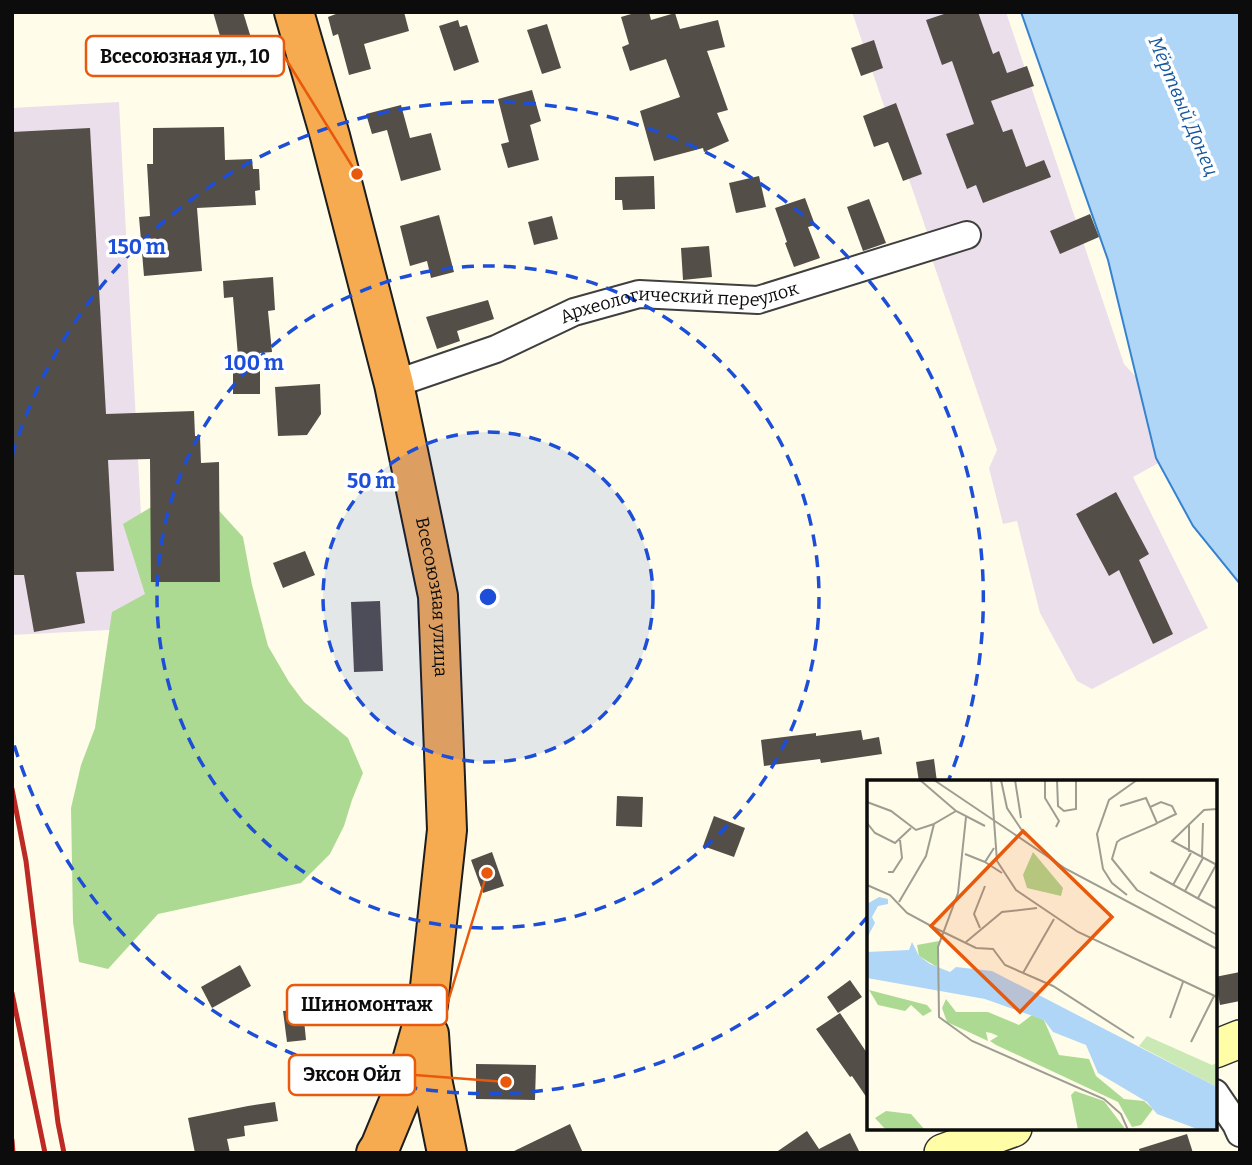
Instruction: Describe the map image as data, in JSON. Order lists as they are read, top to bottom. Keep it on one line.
{"streets":{"highway":["Всесоюзная улица"],"street":["Археологический переулок"]},"crossings":[["Археологический переулок","Всесоюзная улица"]],"water":["Мёртвый Донец"],"places":["Всесоюзная ул., 10","Шиномонтаж","Эксон Ойл"],"rings":["150 m","100 m","50 m"]}
